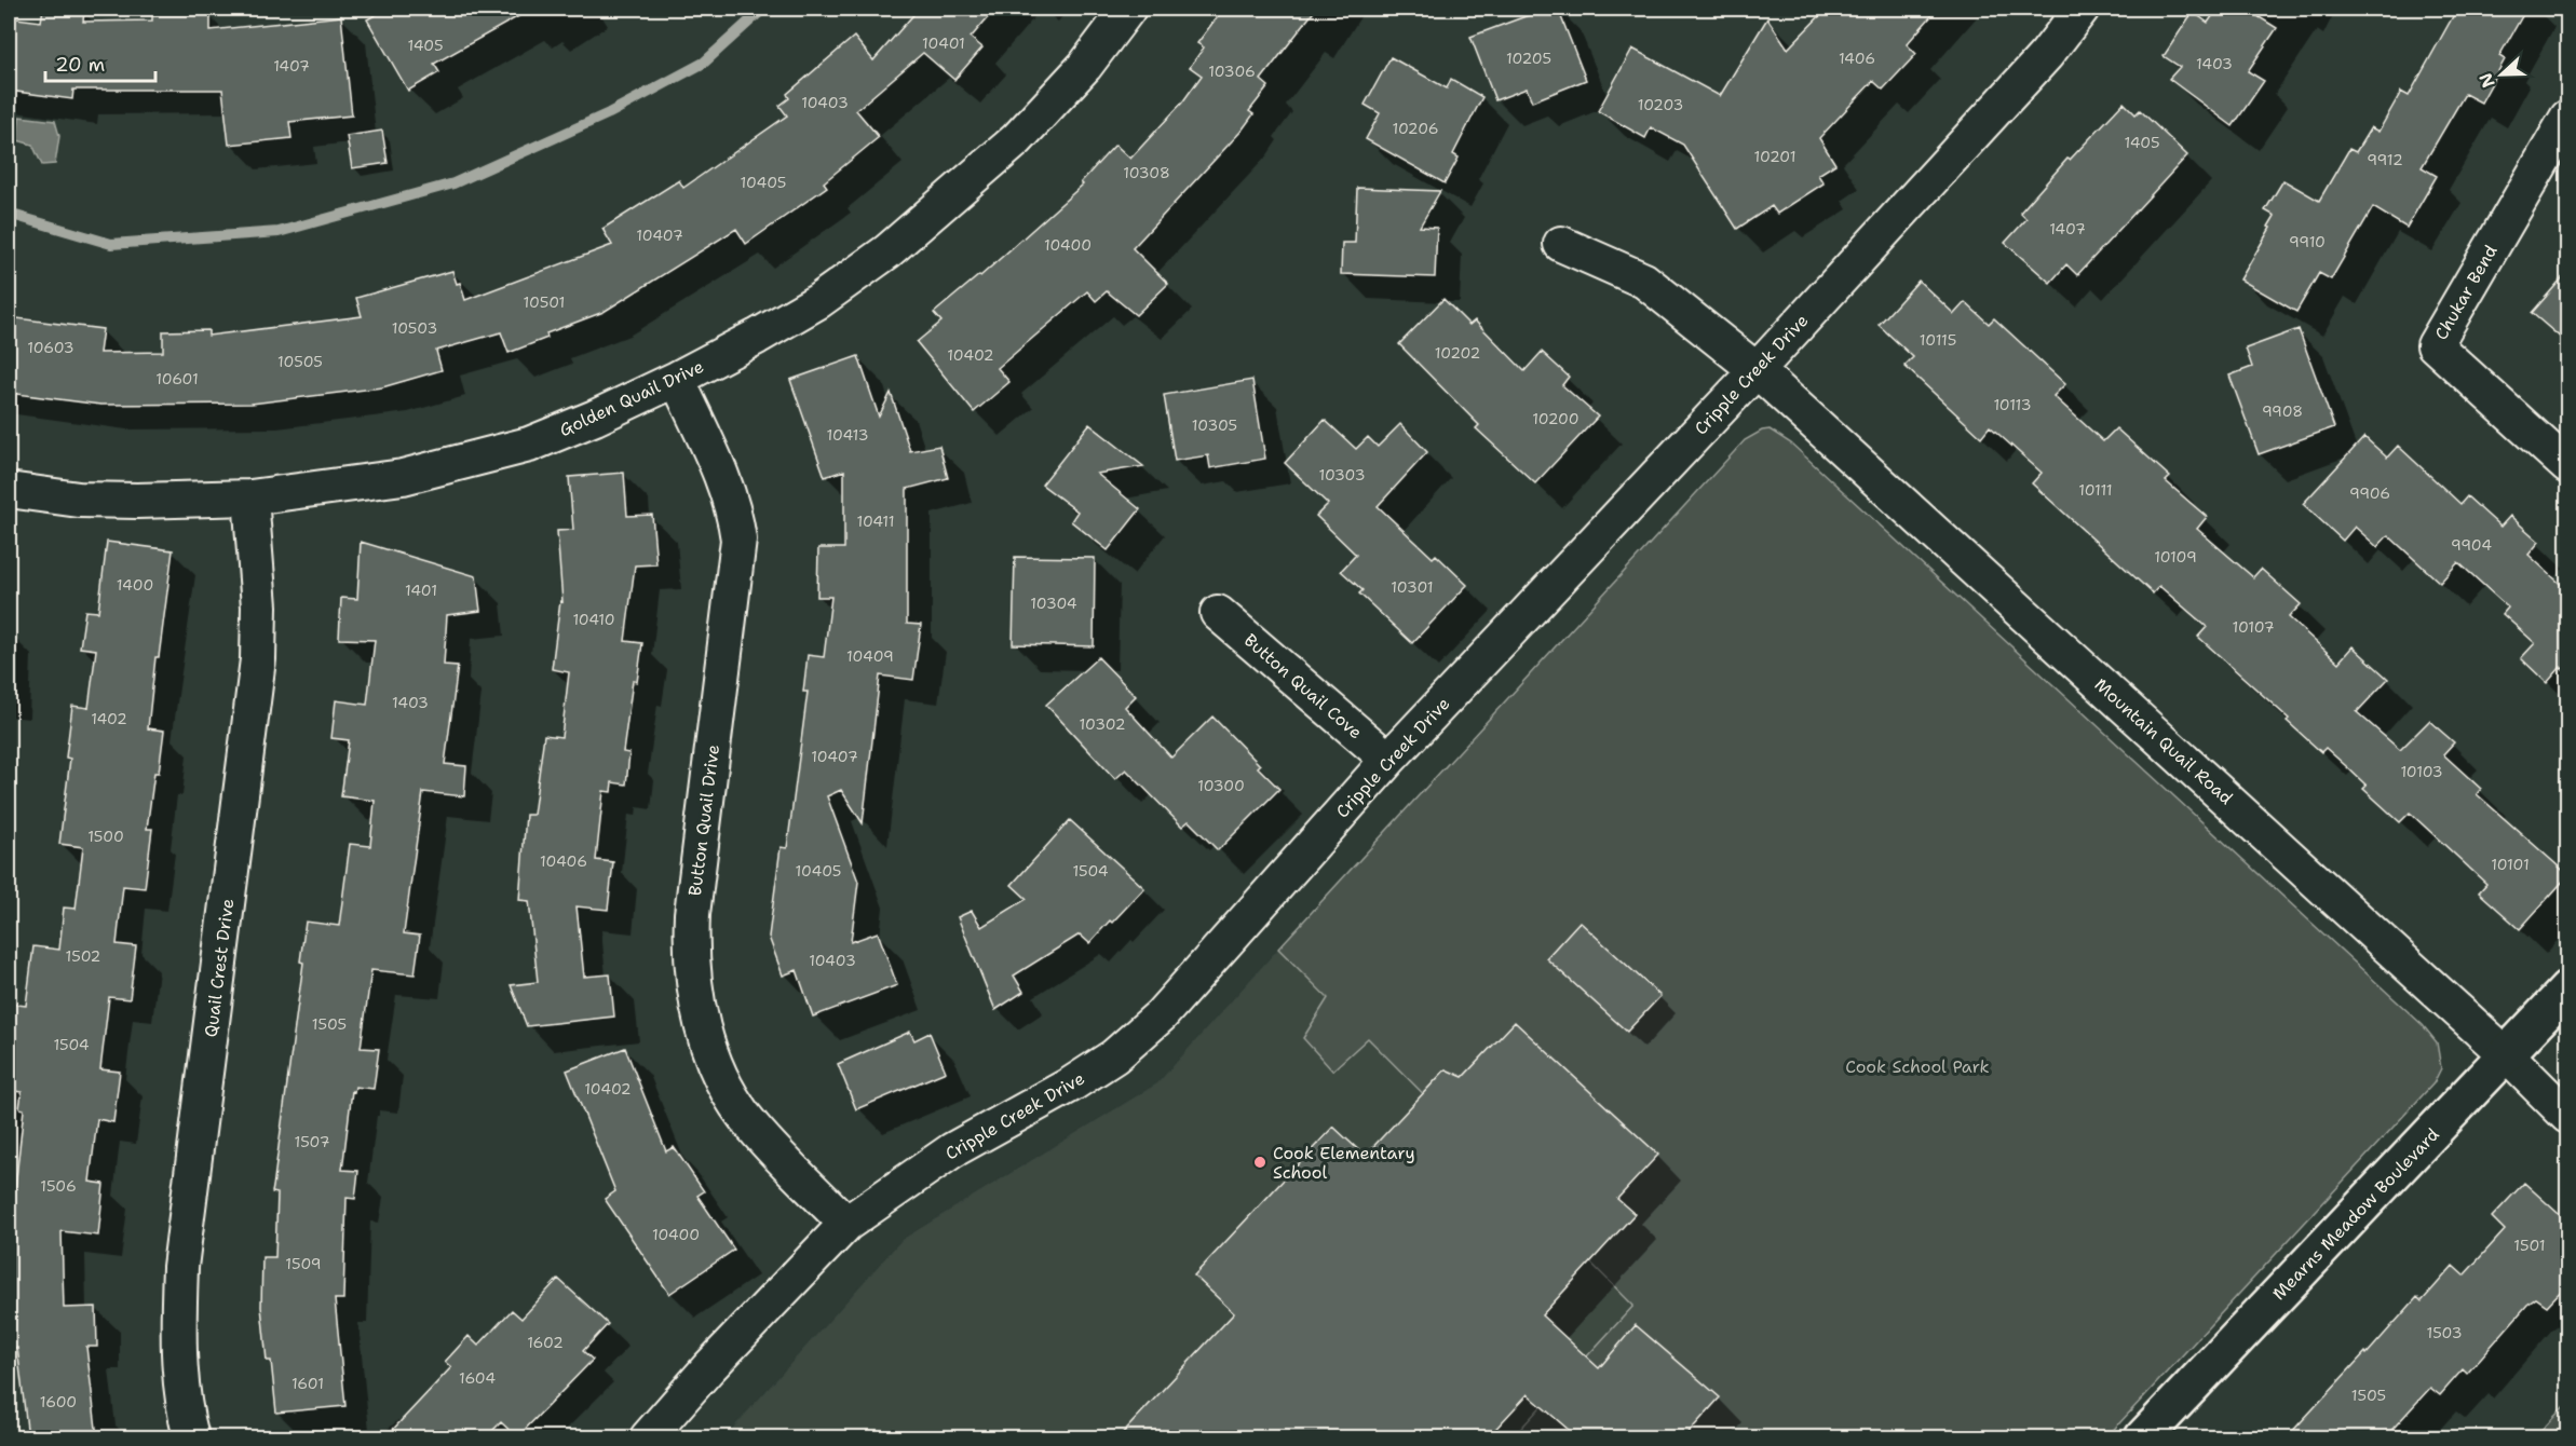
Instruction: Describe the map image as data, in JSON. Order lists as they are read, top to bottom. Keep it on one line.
{"streets":{"street":["Chukar Bend","Cripple Creek Drive","Golden Quail Drive","Button Quail Cove","Mountain Quail Road","Button Quail Drive","Quail Crest Drive","Mearns Meadow Boulevard"]},"crossings":[["Cripple Creek Drive","Button Quail Cove"],["Cripple Creek Drive","Mountain Quail Road"],["Cripple Creek Drive","Button Quail Drive"],["Golden Quail Drive","Button Quail Drive"],["Golden Quail Drive","Quail Crest Drive"],["Mountain Quail Road","Mearns Meadow Boulevard"]],"parks":["Cook School Park"],"places":["Cook Elementary School"],"house_numbers":["10401","1405","10205","1406","1403","1407","10306","10403","10203","10206","1405","10201","9912","10308","10405","1407","10407","9910","10400","10501","10503","10115","10603","10202","10402","10505","10601","10113","9908","10200","10305","10413","10303","10111","9906","10411","9904","10109","1400","10301","1401","10304","10410","10107","10409","1403","1402","10302","10407","10103","10300","1500","10406","10101","10405","1504","1502","10403","1505","1504","10402","1507","1506","10400","1501","1509","1503","1602","1604","1601","1505","1600"],"scale_bar":"20 m","north":"left"}
